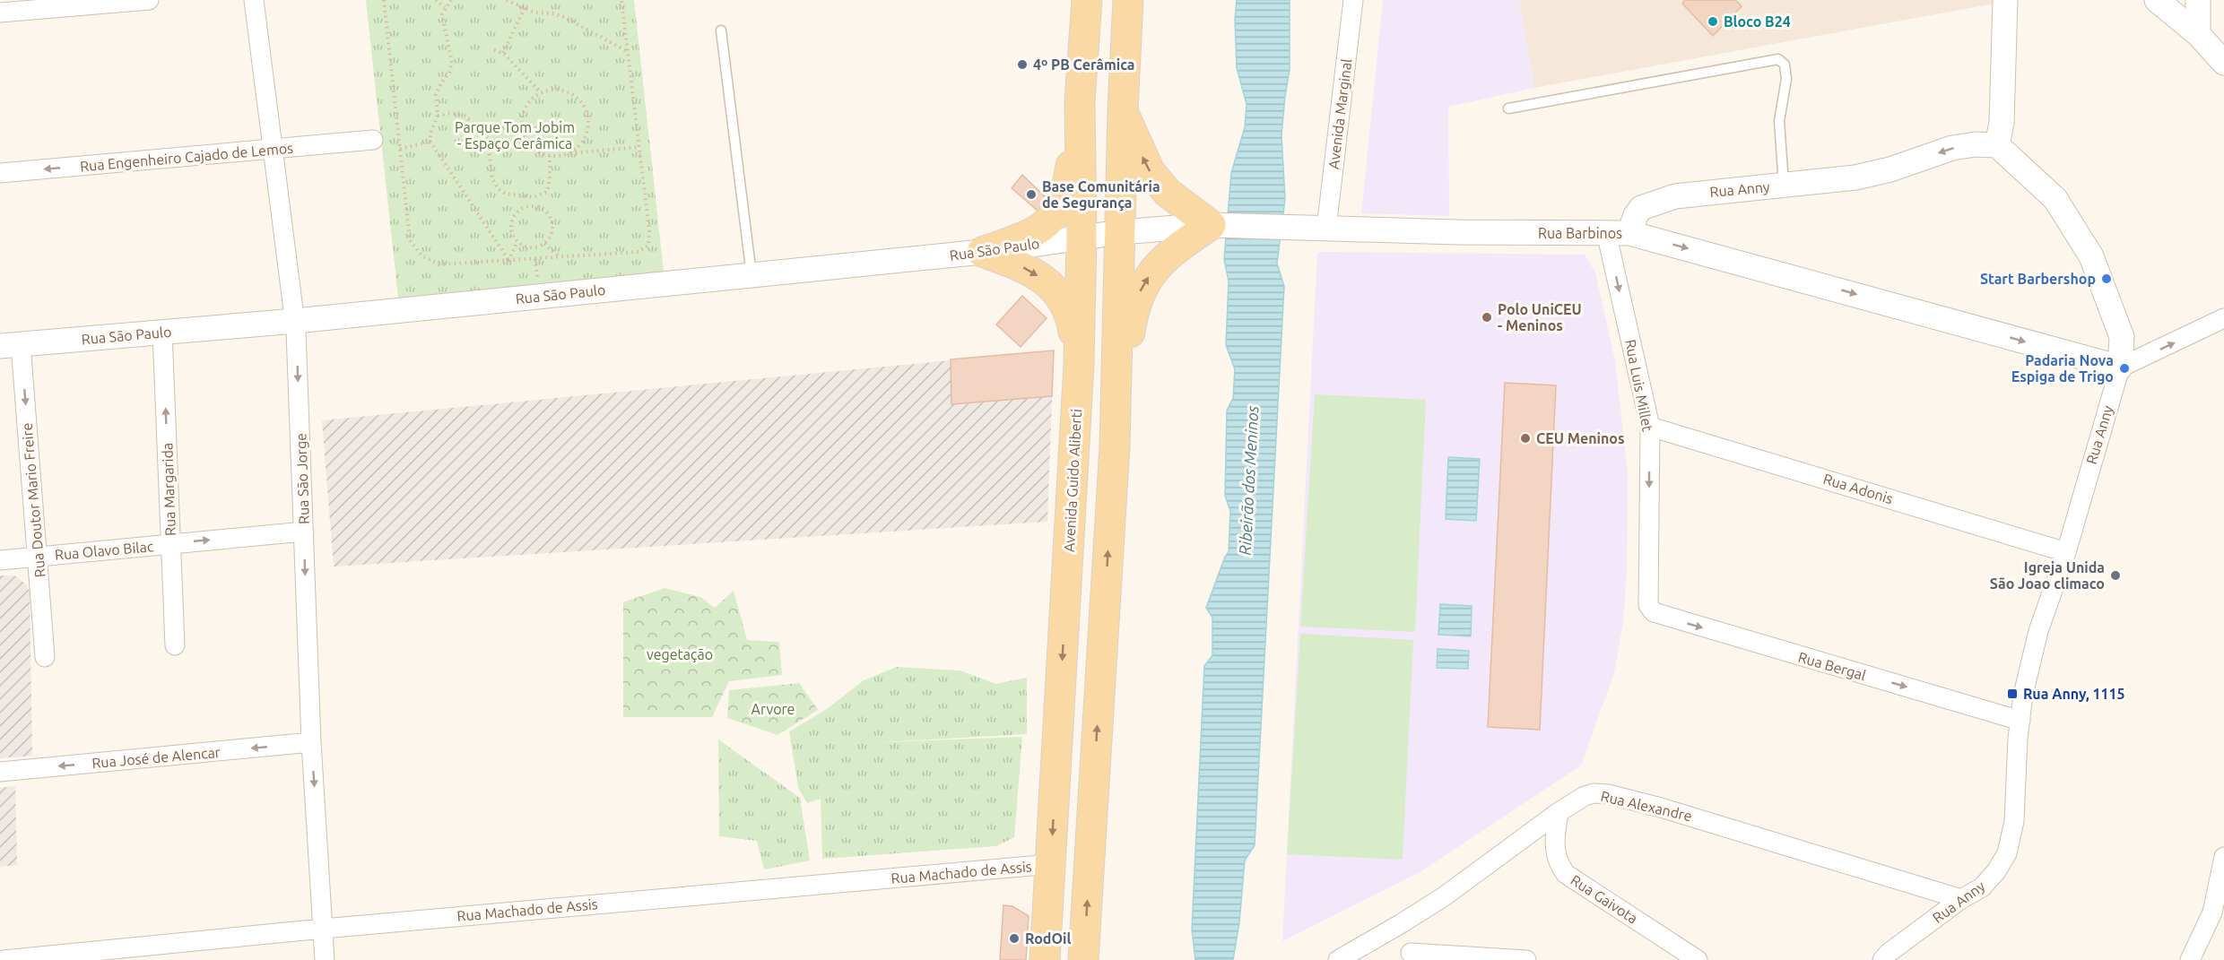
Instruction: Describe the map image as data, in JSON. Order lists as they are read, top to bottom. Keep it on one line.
{"streets":{"main road":["Avenida Guido Aliberti"],"street":["Avenida Marginal","Rua Engenheiro Cajado de Lemos","Rua Anny","Rua Barbinos","Rua São Paulo","Rua Luis Millet","Rua São Jorge","Rua Adonis","Rua Margarida","Rua Doutor Mario Freire","Rua Olavo Bilac","Rua Bergal","Rua José de Alencar","Rua Alexandre","Rua Machado de Assis","Rua Gaivota"]},"crossings":[["Avenida Marginal","Rua Barbinos"],["Rua Engenheiro Cajado de Lemos","Rua São Jorge"],["Rua Anny","Rua Barbinos"],["Rua Anny","Rua Luis Millet"],["Rua Anny","Rua Adonis"],["Rua Anny","Rua Bergal"],["Rua Anny","Rua Alexandre"],["Rua Barbinos","Rua São Paulo"],["Rua Barbinos","Rua Luis Millet"],["Rua São Paulo","Rua São Jorge"],["Rua São Paulo","Avenida Guido Aliberti"],["Rua São Paulo","Rua Margarida"],["Rua São Paulo","Rua Doutor Mario Freire"],["Rua Luis Millet","Rua Adonis"],["Rua Luis Millet","Rua Bergal"],["Rua São Jorge","Rua Olavo Bilac"],["Rua São Jorge","Rua José de Alencar"],["Rua São Jorge","Rua Machado de Assis"],["Avenida Guido Aliberti","Rua Machado de Assis"],["Rua Margarida","Rua Olavo Bilac"],["Rua Doutor Mario Freire","Rua Olavo Bilac"],["Rua Alexandre","Rua Gaivota"]],"one_way":["Rua Barbinos","Rua Luis Millet","Rua São Jorge","Rua Margarida","Rua Doutor Mario Freire","Rua Olavo Bilac","Rua Bergal","Rua José de Alencar"],"water":["Ribeirão dos Meninos"],"parks":["Parque Tom Jobim - Espaço Cerâmica","vegetação","Arvore"],"places":{"other":["Bloco B24","4º PB Cerâmica","Base Comunitária de Segurança","Start Barbershop","Polo UniCEU - Meninos","Padaria Nova Espiga de Trigo","CEU Meninos","Igreja Unida São Joao climaco","RodOil"],"transit":["Rua Anny, 1115"]}}
